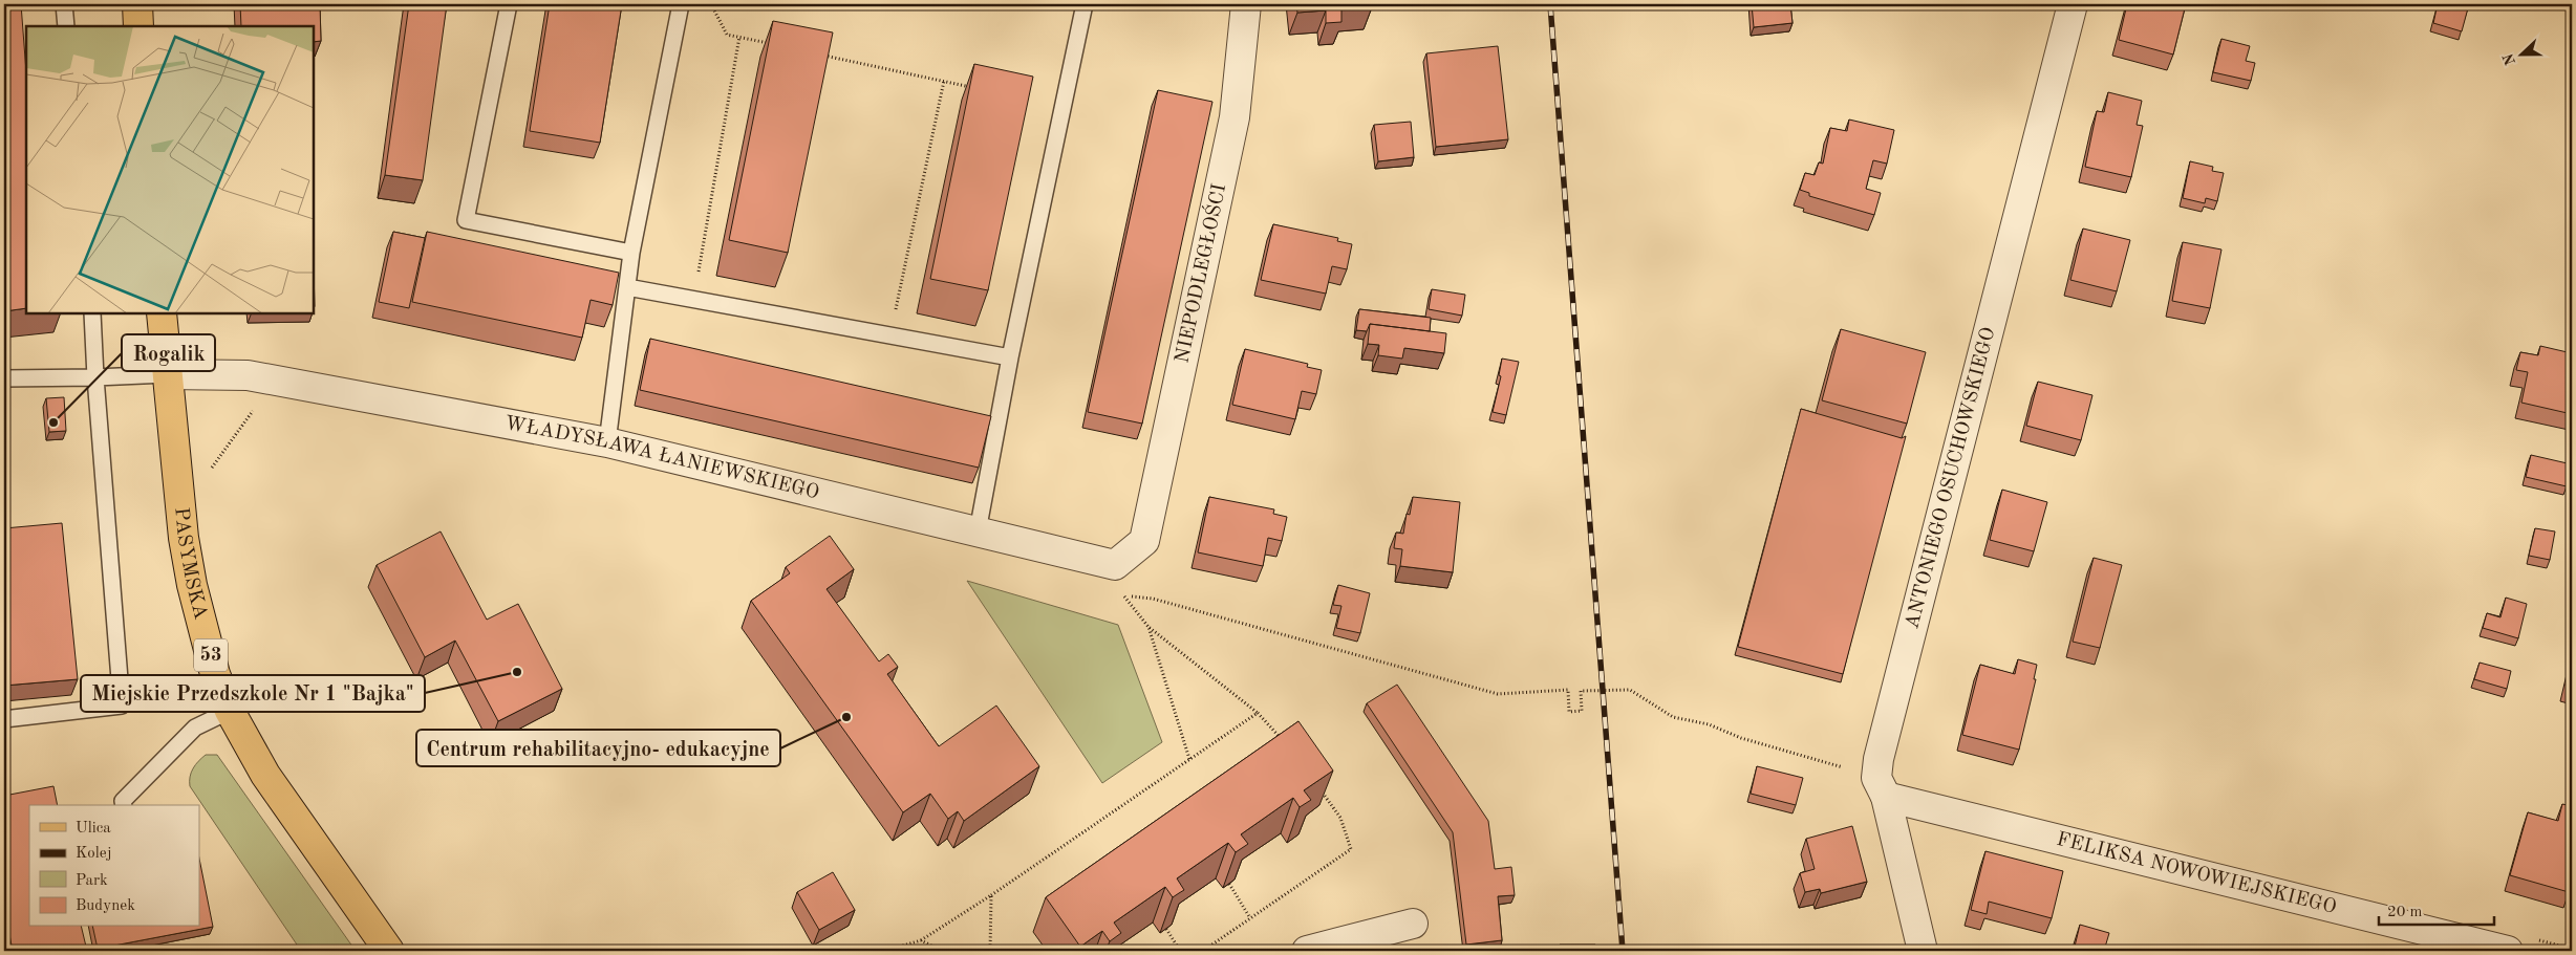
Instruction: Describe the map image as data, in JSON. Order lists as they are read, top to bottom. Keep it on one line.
{"streets":{"main road":["PASYMSKA","53"],"street":["NIEPODLEGŁOŚCI","WŁADYSŁAWA ŁANIEWSKIEGO","ANTONIEGO OSUCHOWSKIEGO","FELIKSA NOWOWIEJSKIEGO"]},"crossings":[["NIEPODLEGŁOŚCI","WŁADYSŁAWA ŁANIEWSKIEGO"],["WŁADYSŁAWA ŁANIEWSKIEGO","PASYMSKA"],["ANTONIEGO OSUCHOWSKIEGO","FELIKSA NOWOWIEJSKIEGO"]],"places":["Rogalik","Miejskie Przedszkole Nr 1 \"Bajka\"","Centrum rehabilitacyjno- edukacyjne"],"legend":["Ulica","Kolej","Park","Budynek"],"scale_bar":"20 m","north":"left"}
